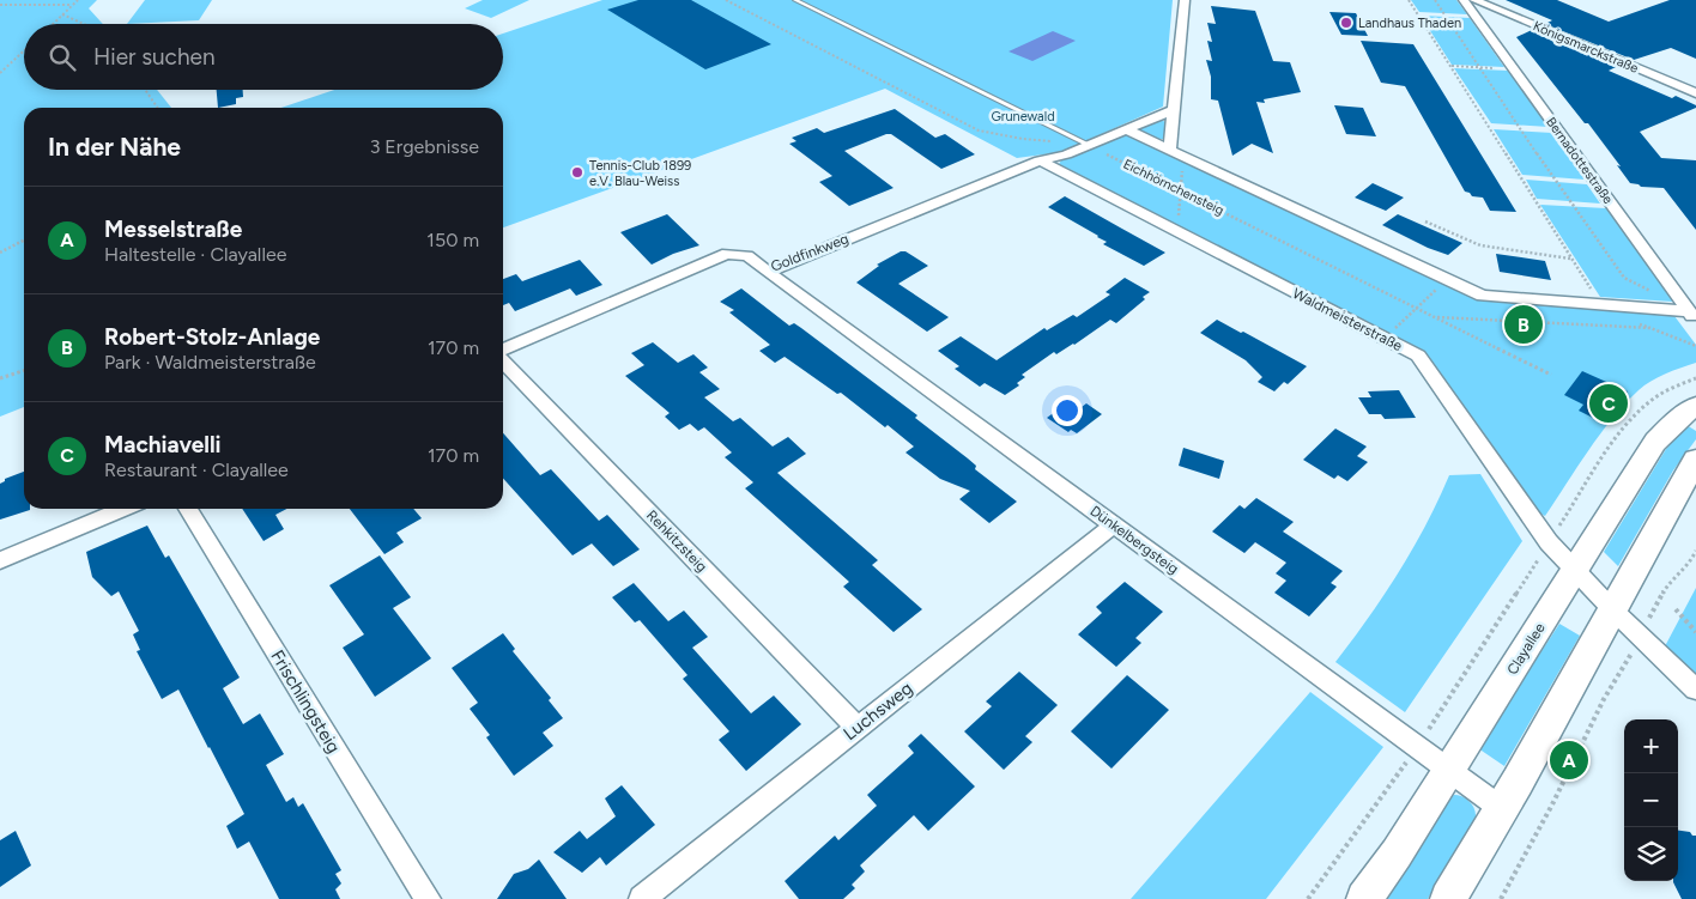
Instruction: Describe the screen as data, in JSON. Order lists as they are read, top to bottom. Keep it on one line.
{"streets":{"main road":["Clayallee"],"street":["Königsmarckstraße","Bernadottestraße","Goldfinkweg","Waldmeisterstraße","Dünkelbergsteig","Rehkitzsteig","Frischlingsteig","Luchsweg"],"path":["Eichhörnchensteig"]},"crossings":[["Eichhörnchensteig","Goldfinkweg"],["Goldfinkweg","Waldmeisterstraße"],["Goldfinkweg","Dünkelbergsteig"],["Waldmeisterstraße","Clayallee"],["Dünkelbergsteig","Clayallee"],["Dünkelbergsteig","Luchsweg"],["Rehkitzsteig","Luchsweg"]],"parks":["Grunewald"],"places":["Landhaus Thaden","Tennis-Club 1899 e.V. Blau-Weiss"],"page":{"search":"Hier suchen","heading":["In der Nähe","3 Ergebnisse"],"list":[{"mark":"A","name":"Messelstraße","note":"Haltestelle · Clayallee","value":"150 m"},{"mark":"B","name":"Robert-Stolz-Anlage","note":"Park · Waldmeisterstraße","value":"170 m"},{"mark":"C","name":"Machiavelli","note":"Restaurant · Clayallee","value":"170 m"}],"pins":["B","C","A"],"map_buttons":["+","−"]}}
